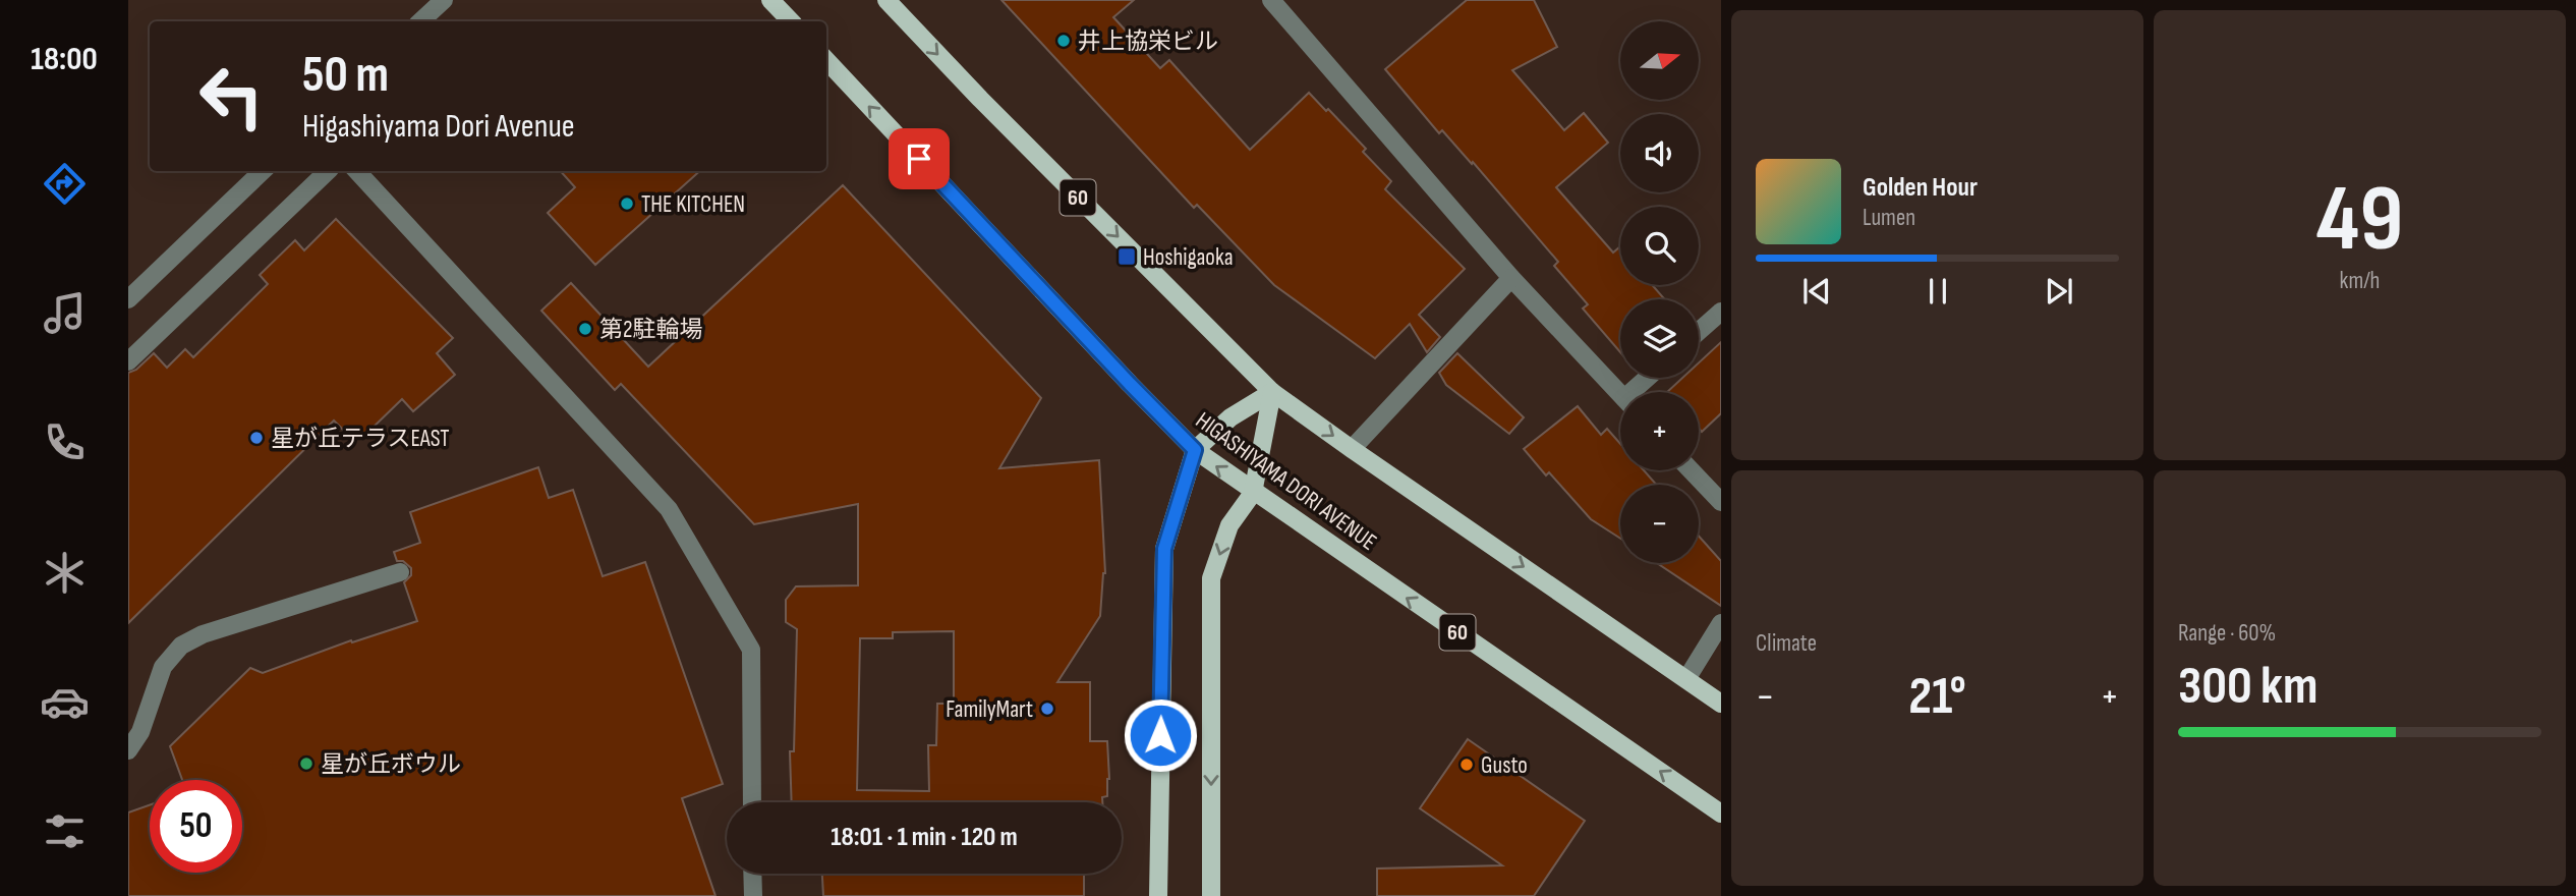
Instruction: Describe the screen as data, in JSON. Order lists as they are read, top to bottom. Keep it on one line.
{"streets":{"main road":["60","HIGASHIYAMA DORI AVENUE"]},"places":{"other":["井上協栄ビル","THE KITCHEN","第2駐輪場","星が丘テラスEAST","FamilyMart","星が丘ボウル","Gusto"],"transit":["Hoshigaoka"]},"north":"right","page":{"tabs":"18:00","tile":[["49","km/h"],"Climate",["Range · 60%","300 km"]],"map_buttons":["+","−"],"turn":["50 m","Higashiyama Dori Avenue"],"song":["Golden Hour","Lumen"],"heat":["−","21°","+"],"limit":"50","trip":"18:01 · 1 min · 120 m"}}
